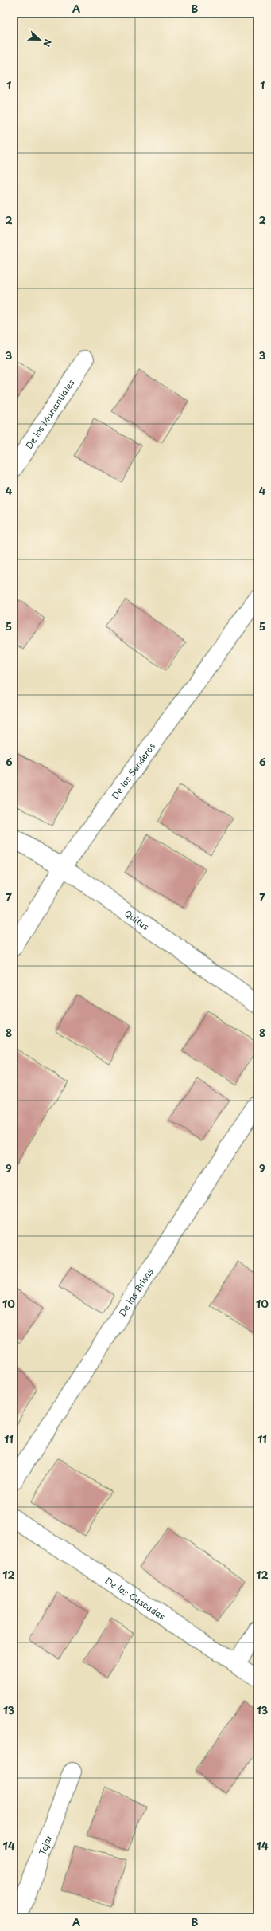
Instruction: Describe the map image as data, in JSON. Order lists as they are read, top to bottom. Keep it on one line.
{"streets":{"lane":["De los Manantiales","De los Senderos","Quitus","De las Brisas","De las Cascadas","Tejar"]},"crossings":[["De los Senderos","Quitus"]],"north":"right","grid":{"columns":["A","B"],"rows":["1","2","3","4","5","6","7","8","9","10","11","12","13","14"]}}
